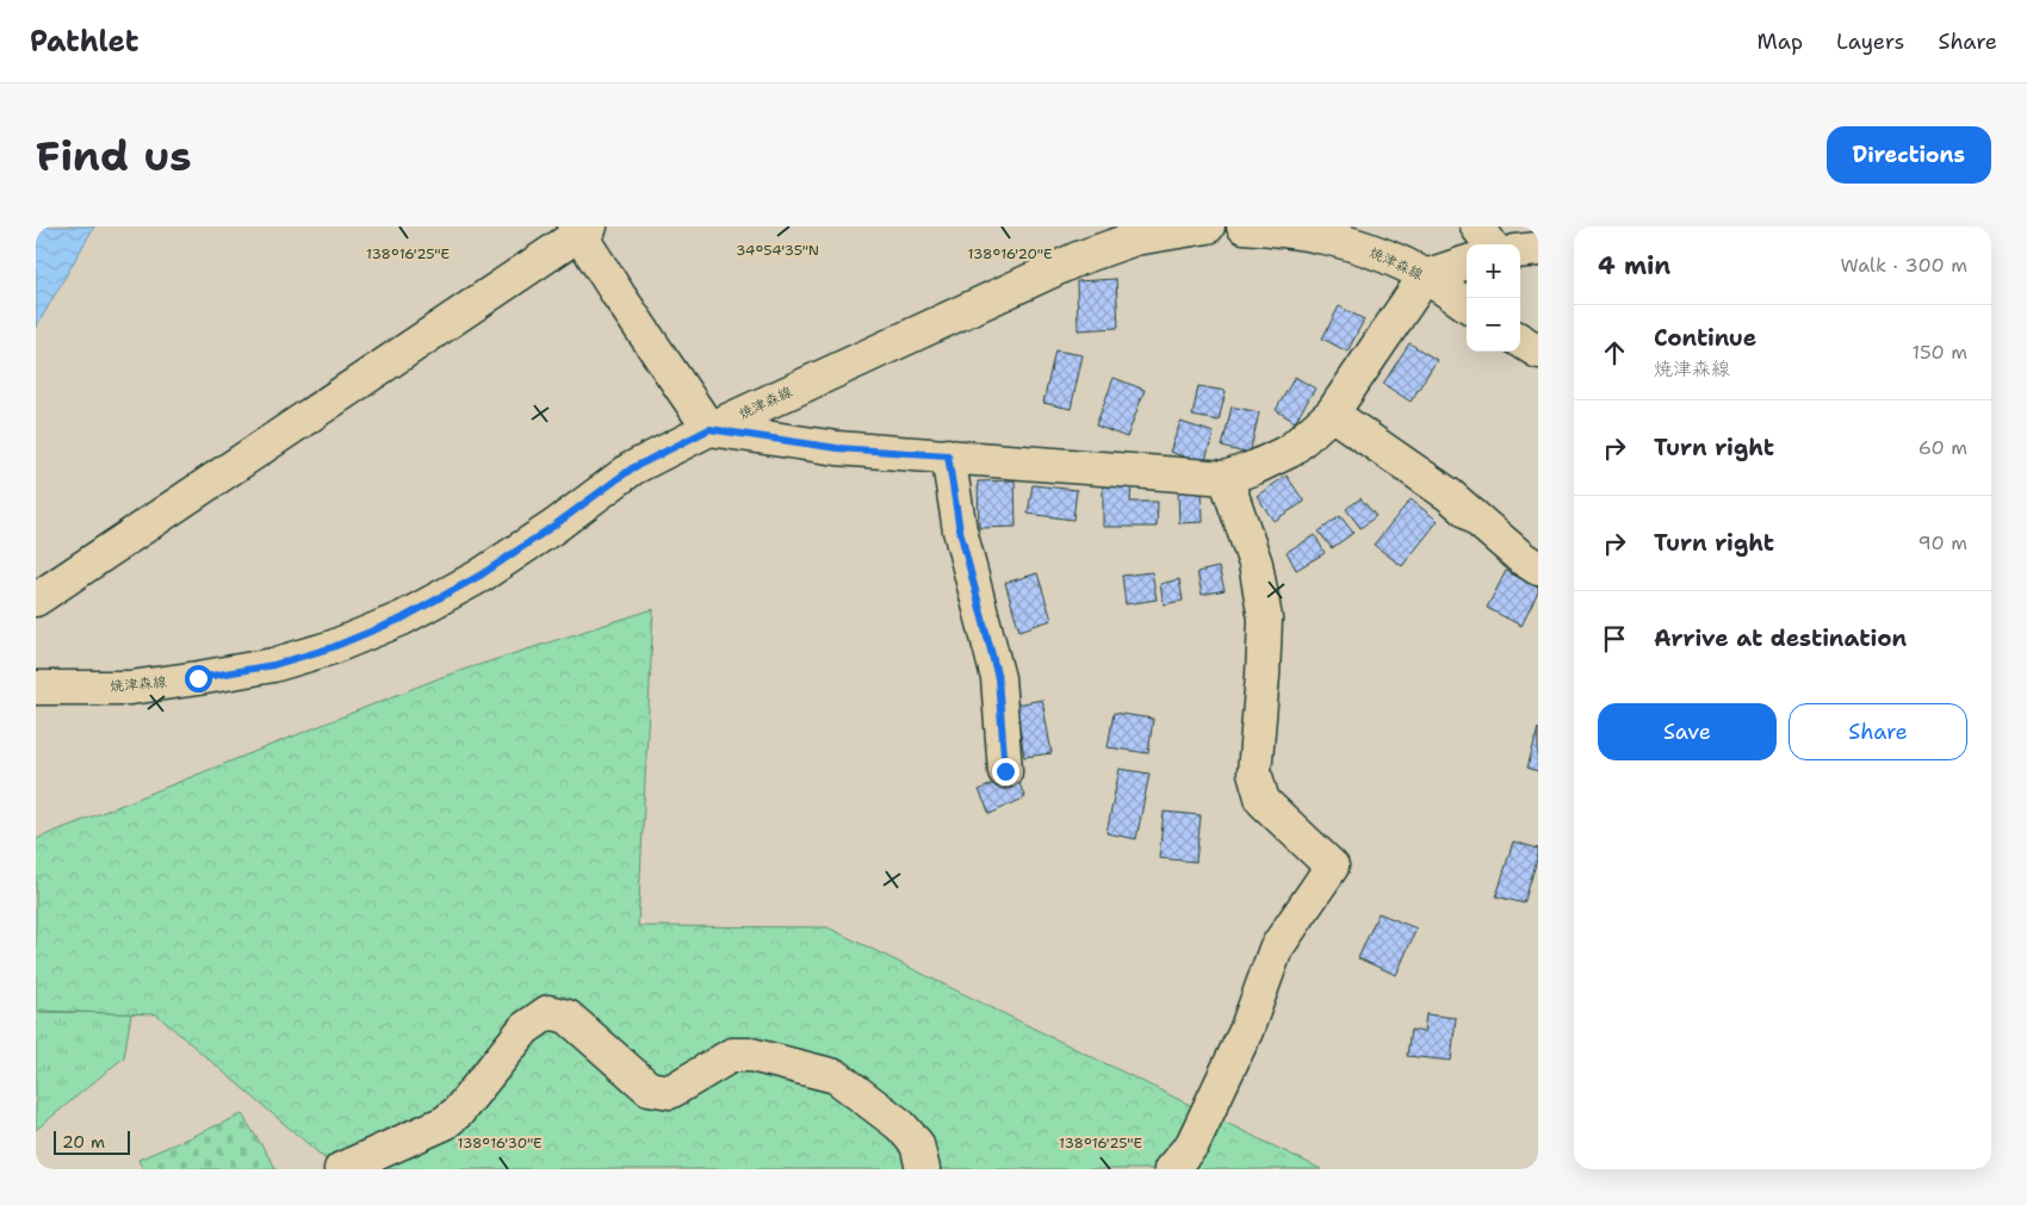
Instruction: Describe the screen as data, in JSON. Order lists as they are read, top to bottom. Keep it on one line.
{"streets":{"street":["焼津森線"]},"scale_bar":"20 m","page":{"header":"Pathlet","nav":["Map","Layers","Share"],"buttons":["Directions",["Save","Share"]],"title":"Find us","heading":["4 min","Walk · 300 m"],"map_buttons":["+","−"],"list":[["Continue","焼津森線","150 m"],["Turn right","60 m"],["Turn right","90 m"],"Arrive at destination"],"scale":"20 m"},"coordinates":["34°54'35\"N","138°16'25\"E","138°16'20\"E","138°16'30\"E"]}
